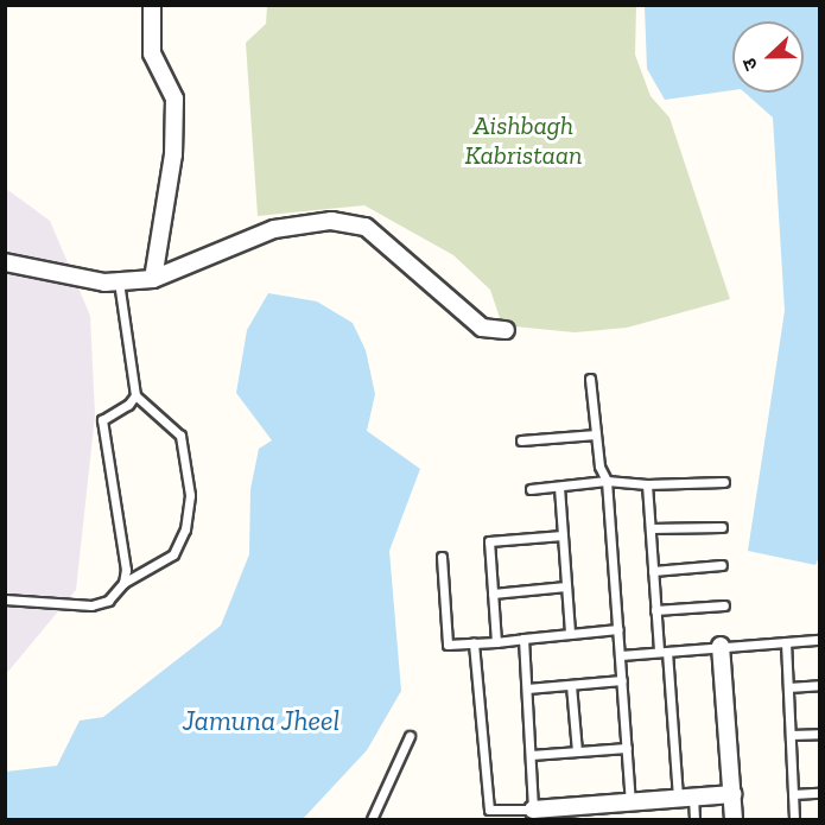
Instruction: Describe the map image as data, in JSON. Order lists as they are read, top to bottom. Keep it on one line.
{"water":["Jamuna Jheel"],"parks":["Aishbagh Kabristaan"],"north":"left"}
